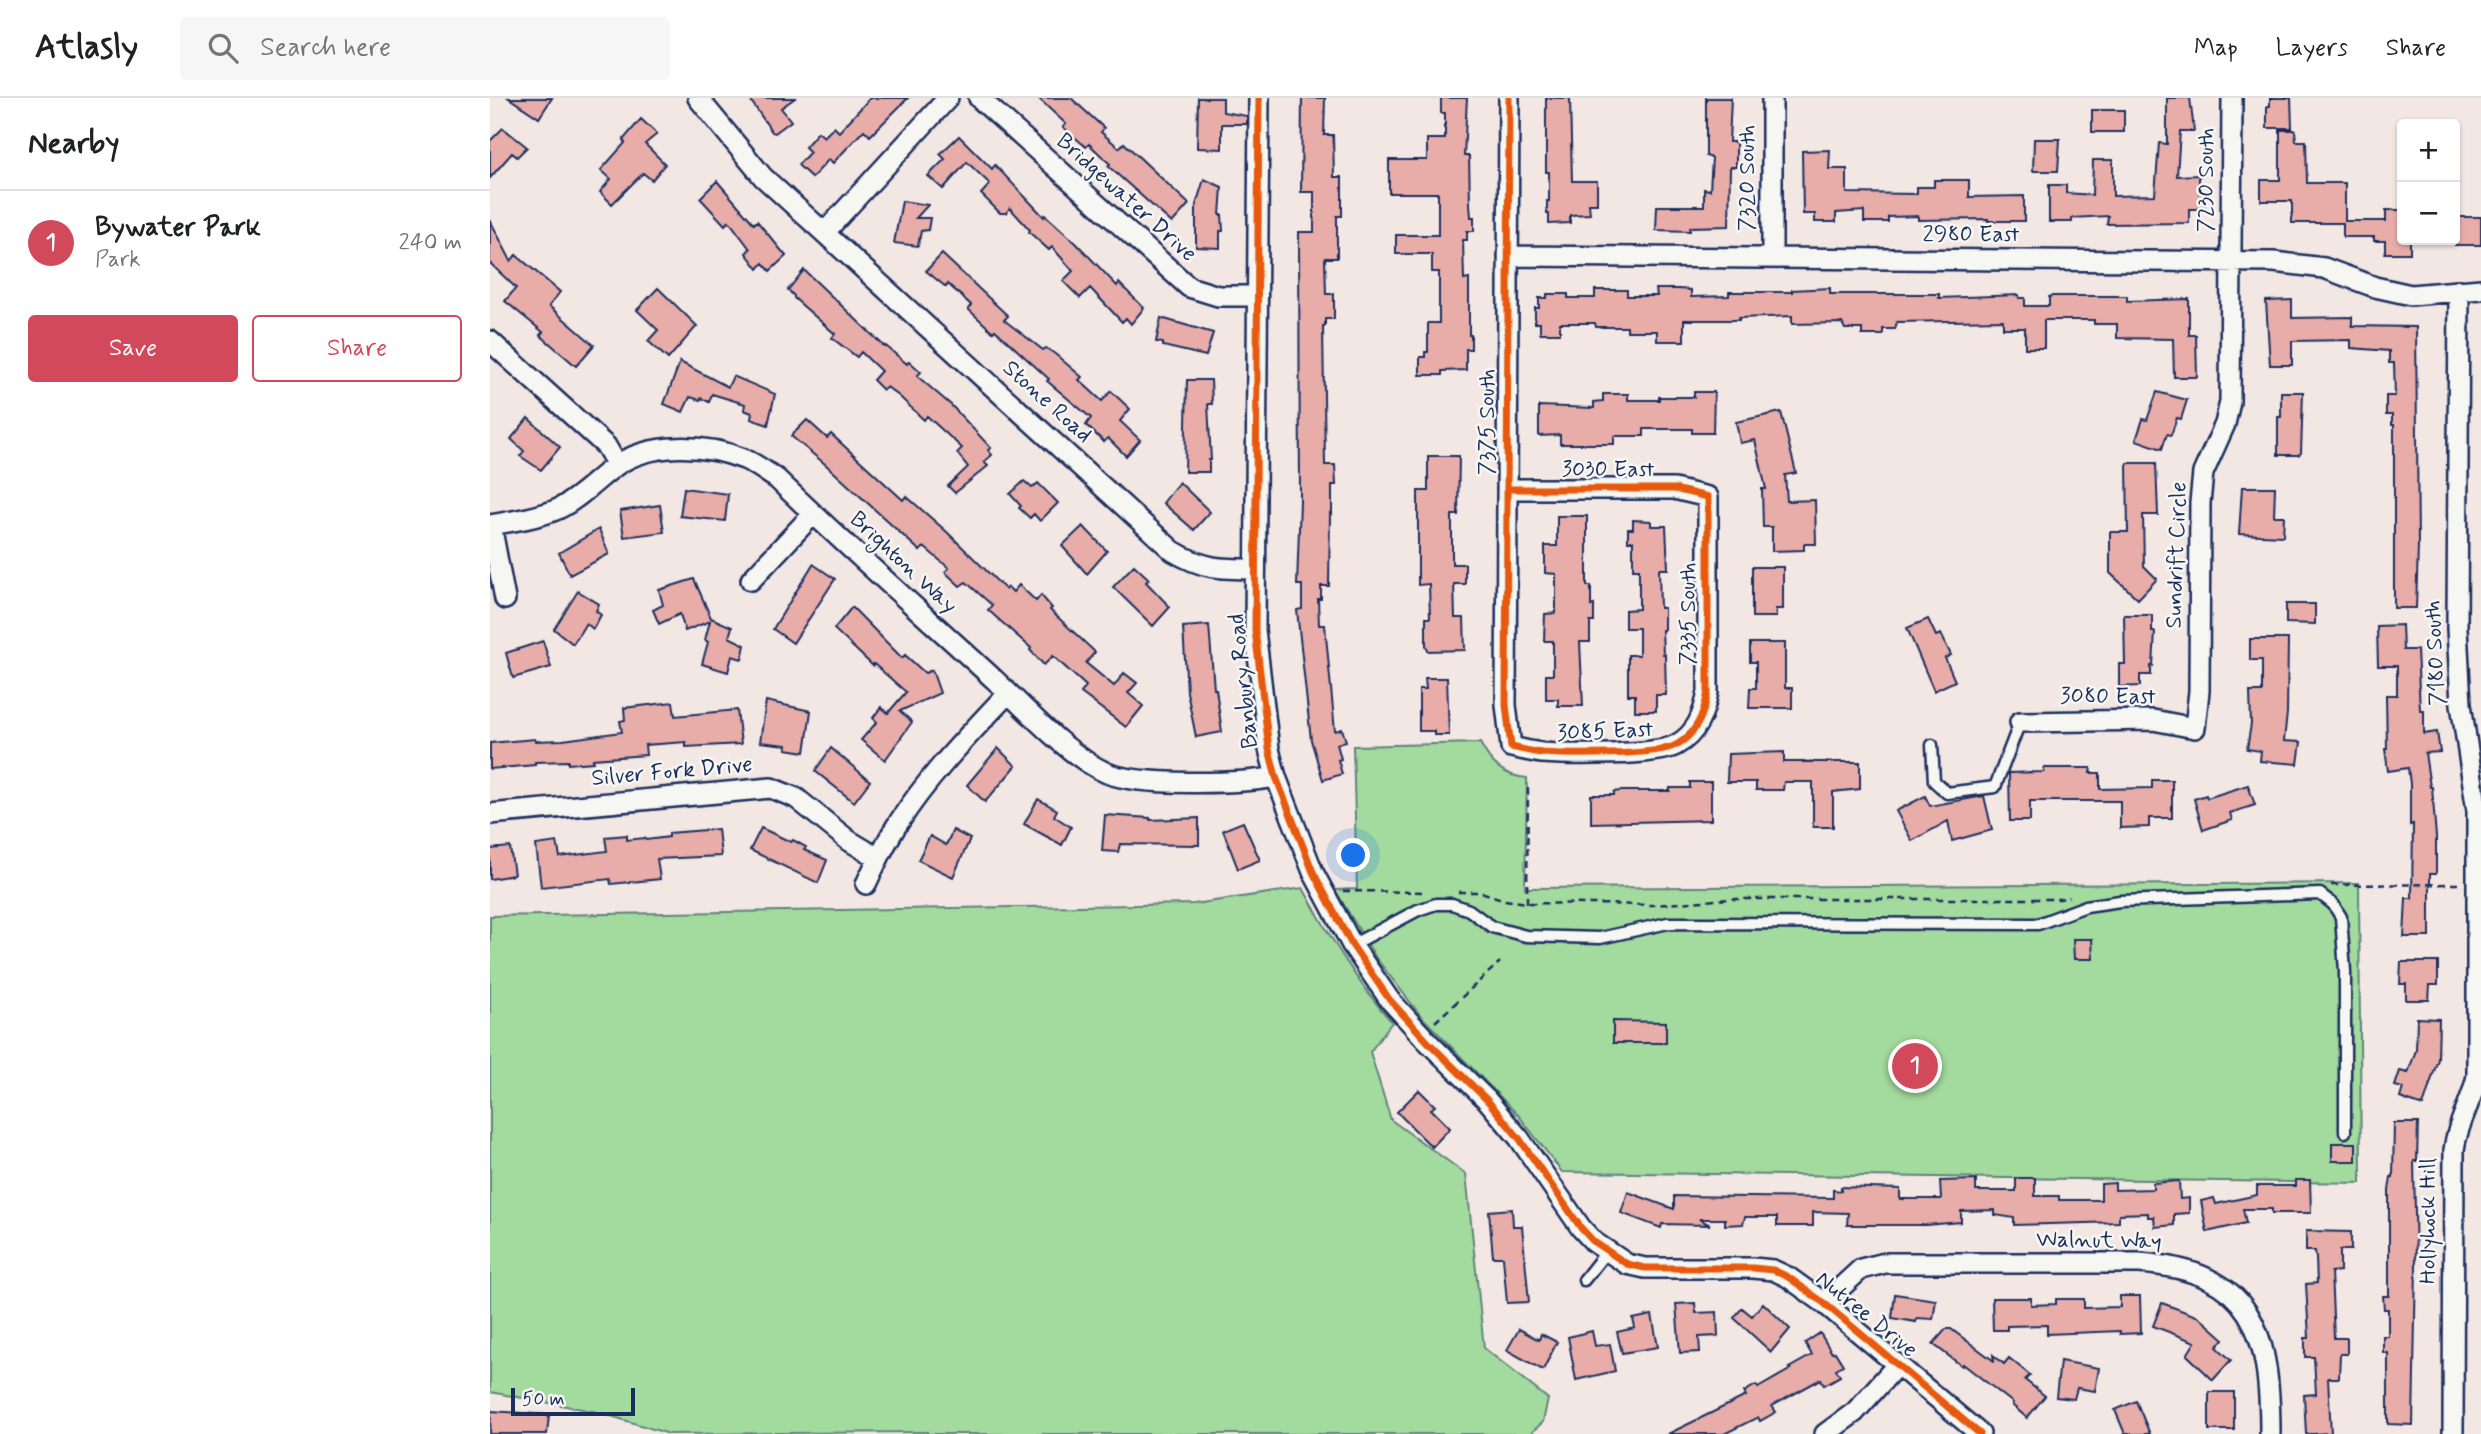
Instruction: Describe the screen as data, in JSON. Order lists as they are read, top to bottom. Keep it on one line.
{"streets":{"street":["7320 South","7230 South","Bridgewater Drive","2980 East","Stone Road","7375 South","3030 East","Sundrift Circle","Brighton Way","7335 South","7180 South","Banbury Road","3080 East","3085 East","Silver Fork Drive","Hollyhock Hill","Walnut Way","Nutree Drive"]},"crossings":[["7320 South","2980 East"],["7230 South","2980 East"],["7230 South","Sundrift Circle"],["Bridgewater Drive","Banbury Road"],["2980 East","7375 South"],["2980 East","Sundrift Circle"],["2980 East","7180 South"],["Stone Road","Banbury Road"],["7375 South","3030 East"],["7375 South","3085 East"],["3030 East","7335 South"],["Sundrift Circle","3080 East"],["Brighton Way","Banbury Road"],["7335 South","3085 East"],["7180 South","Hollyhock Hill"],["Banbury Road","Nutree Drive"],["Walnut Way","Nutree Drive"]],"scale_bar":"50 m","page":{"header":"Atlasly","search":"Search here","nav":["Map","Layers","Share"],"heading":"Nearby","map_buttons":["+","−"],"list":[{"mark":"1","name":"Bywater Park","note":"Park","value":"240 m"}],"buttons":["Save","Share"],"pins":"1","scale":"50 m"}}
